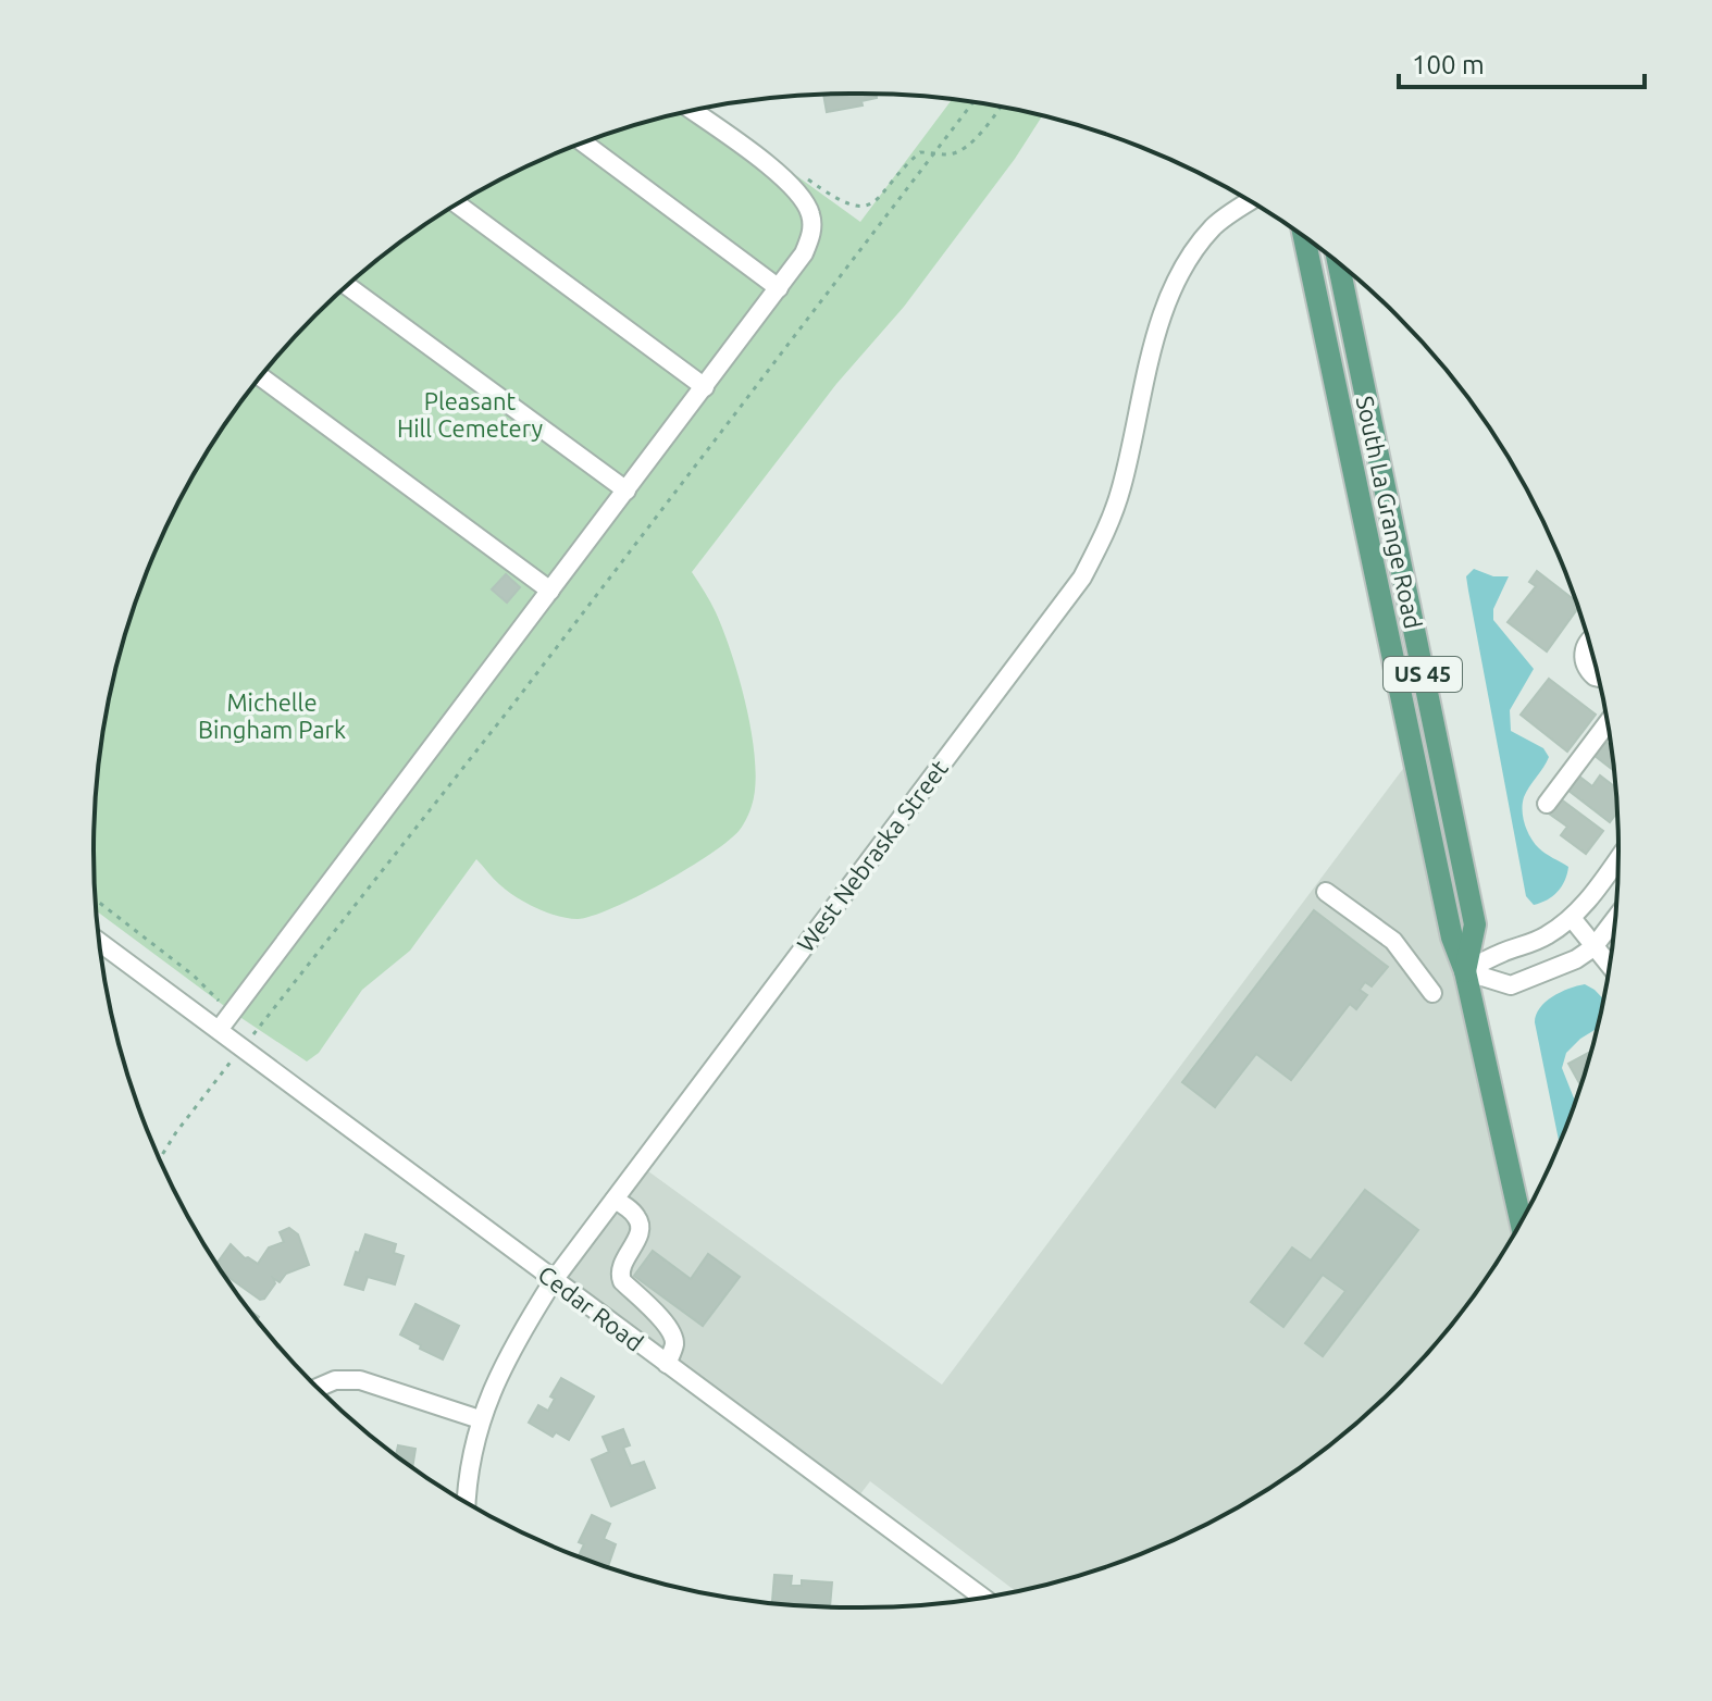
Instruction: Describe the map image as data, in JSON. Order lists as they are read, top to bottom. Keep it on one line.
{"streets":{"main road":["South La Grange Road","US 45"],"street":["West Nebraska Street","Cedar Road"]},"crossings":[["West Nebraska Street","Cedar Road"]],"parks":["Pleasant Hill Cemetery","Michelle Bingham Park"],"scale_bar":"100 m"}
